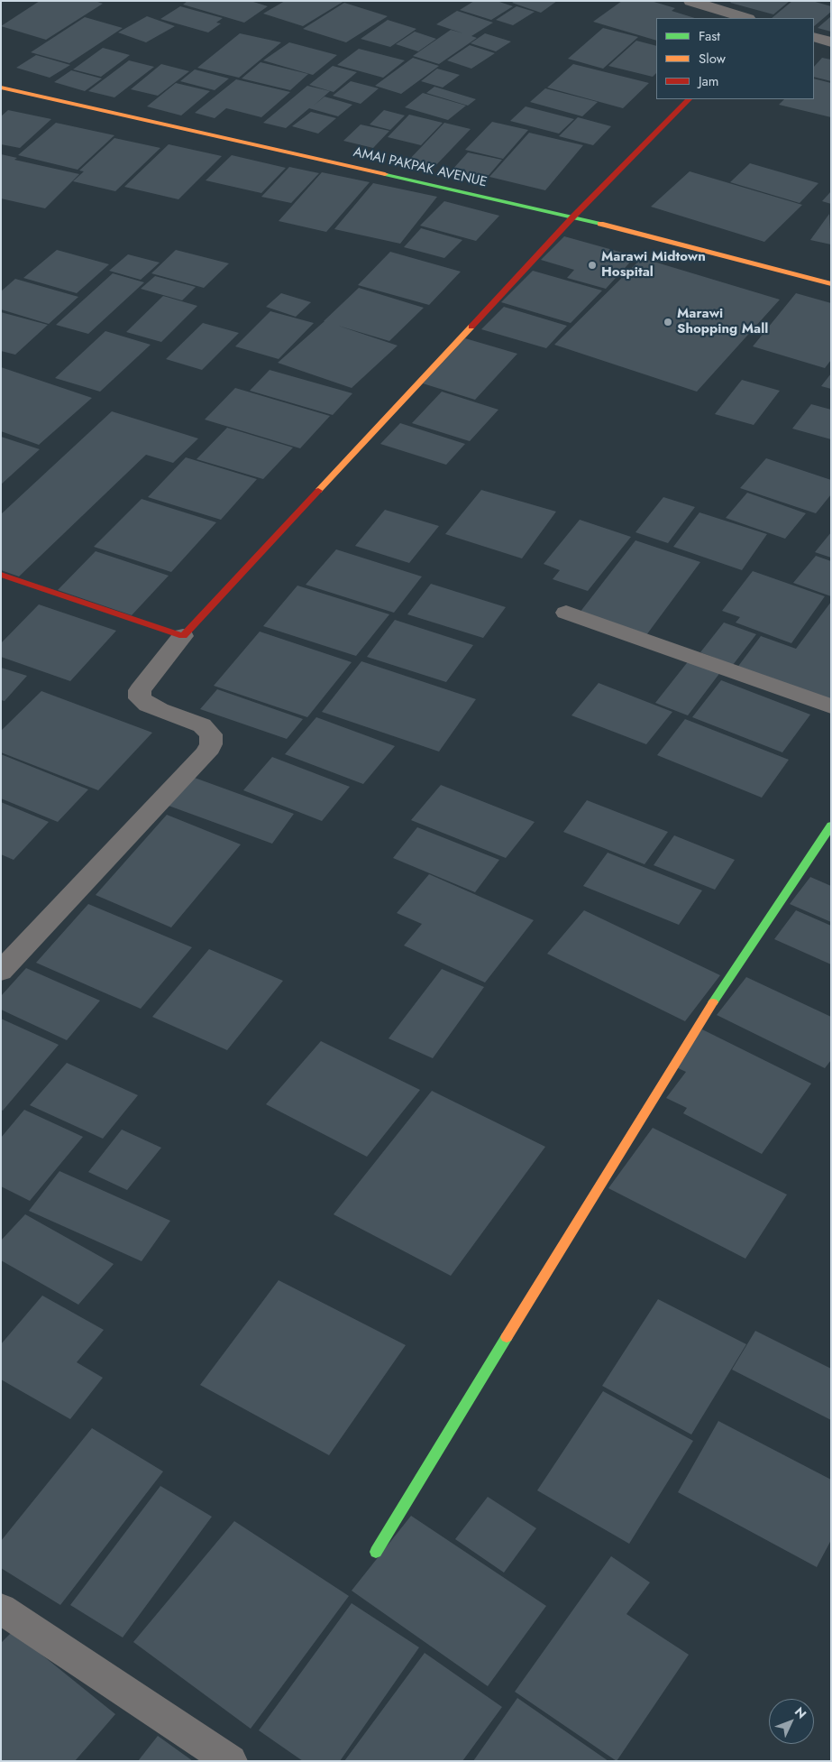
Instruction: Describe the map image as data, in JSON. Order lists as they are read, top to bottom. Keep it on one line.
{"streets":{"main road":["AMAI PAKPAK AVENUE"]},"places":["Marawi Midtown Hospital","Marawi Shopping Mall"],"legend":["Fast","Slow","Jam"],"north":"top right"}
